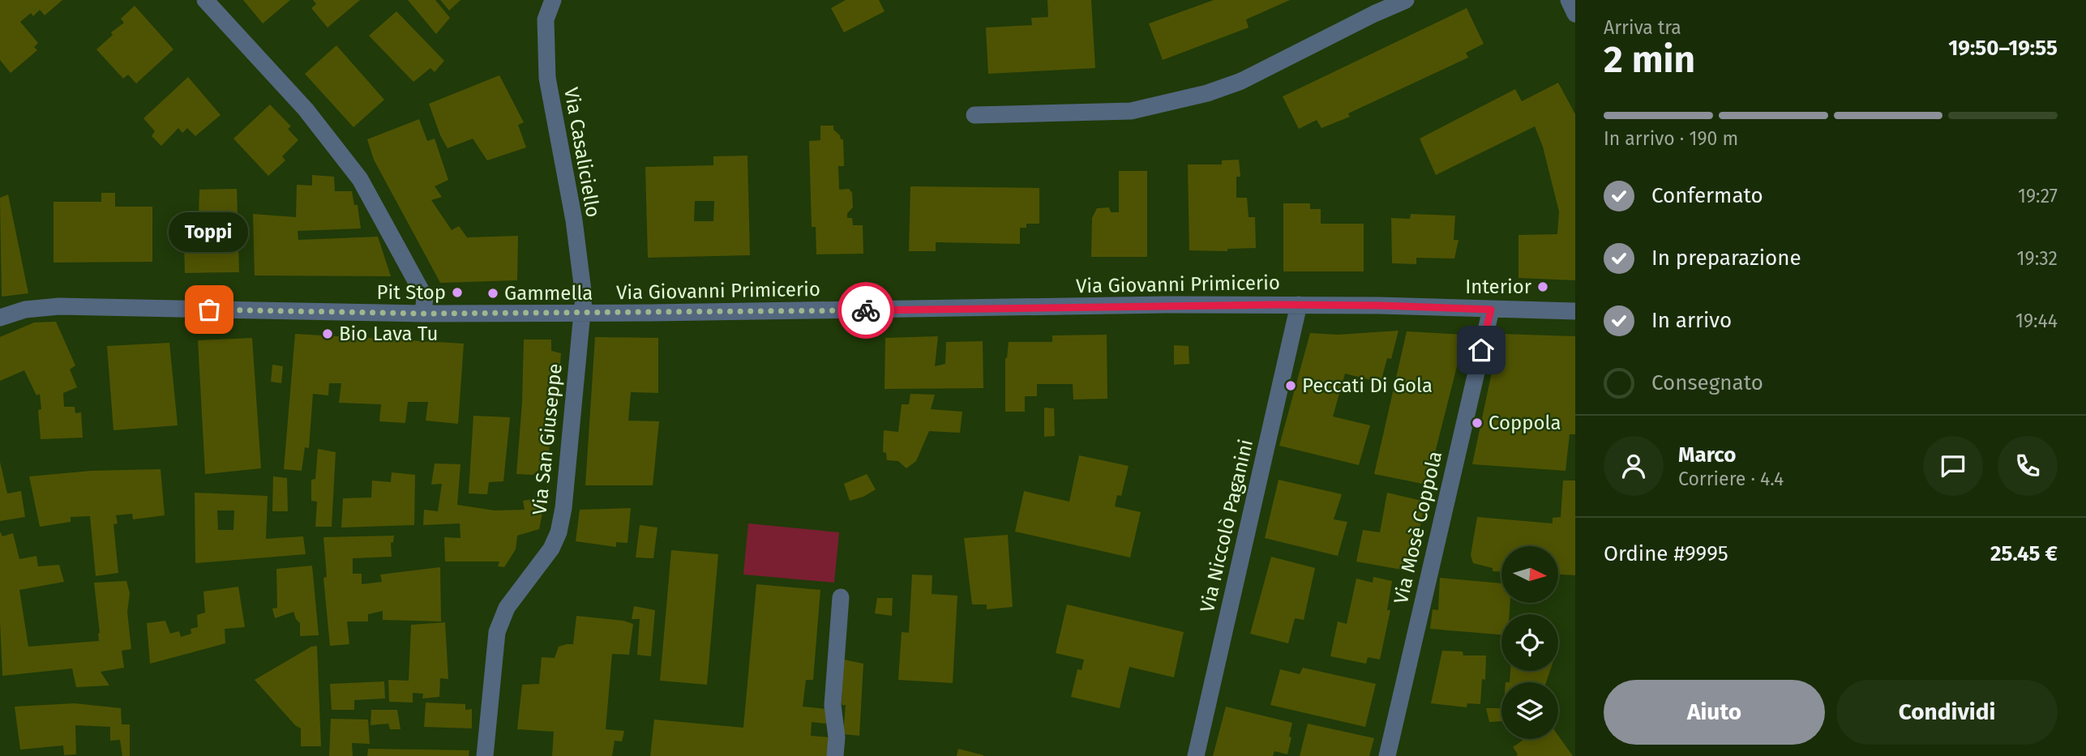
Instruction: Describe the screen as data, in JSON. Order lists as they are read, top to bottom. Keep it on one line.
{"streets":{"street":["Via Casaliciello","Via Giovanni Primicerio","Via San Giuseppe","Via Niccolò Paganini","Via Mosè Coppola"]},"crossings":[["Via Casaliciello","Via Giovanni Primicerio"],["Via Casaliciello","Via San Giuseppe"],["Via Giovanni Primicerio","Via San Giuseppe"],["Via Giovanni Primicerio","Via Niccolò Paganini"],["Via Giovanni Primicerio","Via Mosè Coppola"]],"places":["Interior","Pit Stop","Gammella","Toppi","Bio Lava Tu","Peccati Di Gola","Coppola"],"north":"right","page":{"heading":["2 min","Arriva tra","19:50–19:55"],"panel":["Marco","Corriere · 4.4","Ordine #9995","25.45 €"],"bar":"In arrivo · 190 m","list":[["Confermato","19:27"],["In preparazione","19:32"],["In arrivo","19:44"],"Consegnato"],"bubble":"Toppi","buttons":["Aiuto","Condividi"]}}
